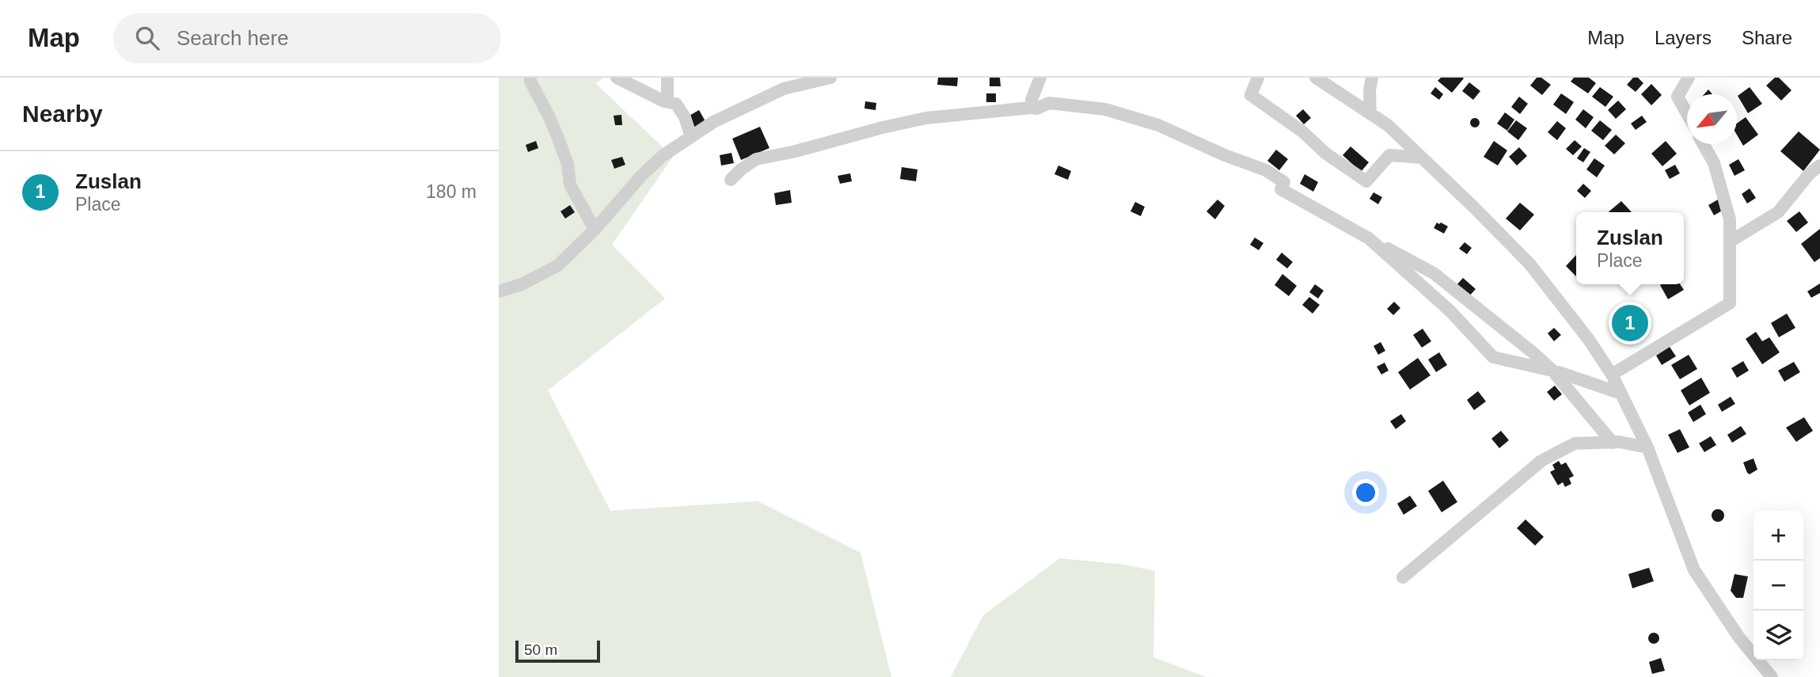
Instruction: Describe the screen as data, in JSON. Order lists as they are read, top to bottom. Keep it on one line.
{"scale_bar":"50 m","north":"bottom left","page":{"header":"Map","search":"Search here","nav":["Map","Layers","Share"],"heading":"Nearby","list":[{"mark":"1","name":"Zuslan","note":"Place","value":"180 m"}],"popup":["Zuslan","Place"],"pins":"1","map_buttons":["+","−"],"scale":"50 m"}}
